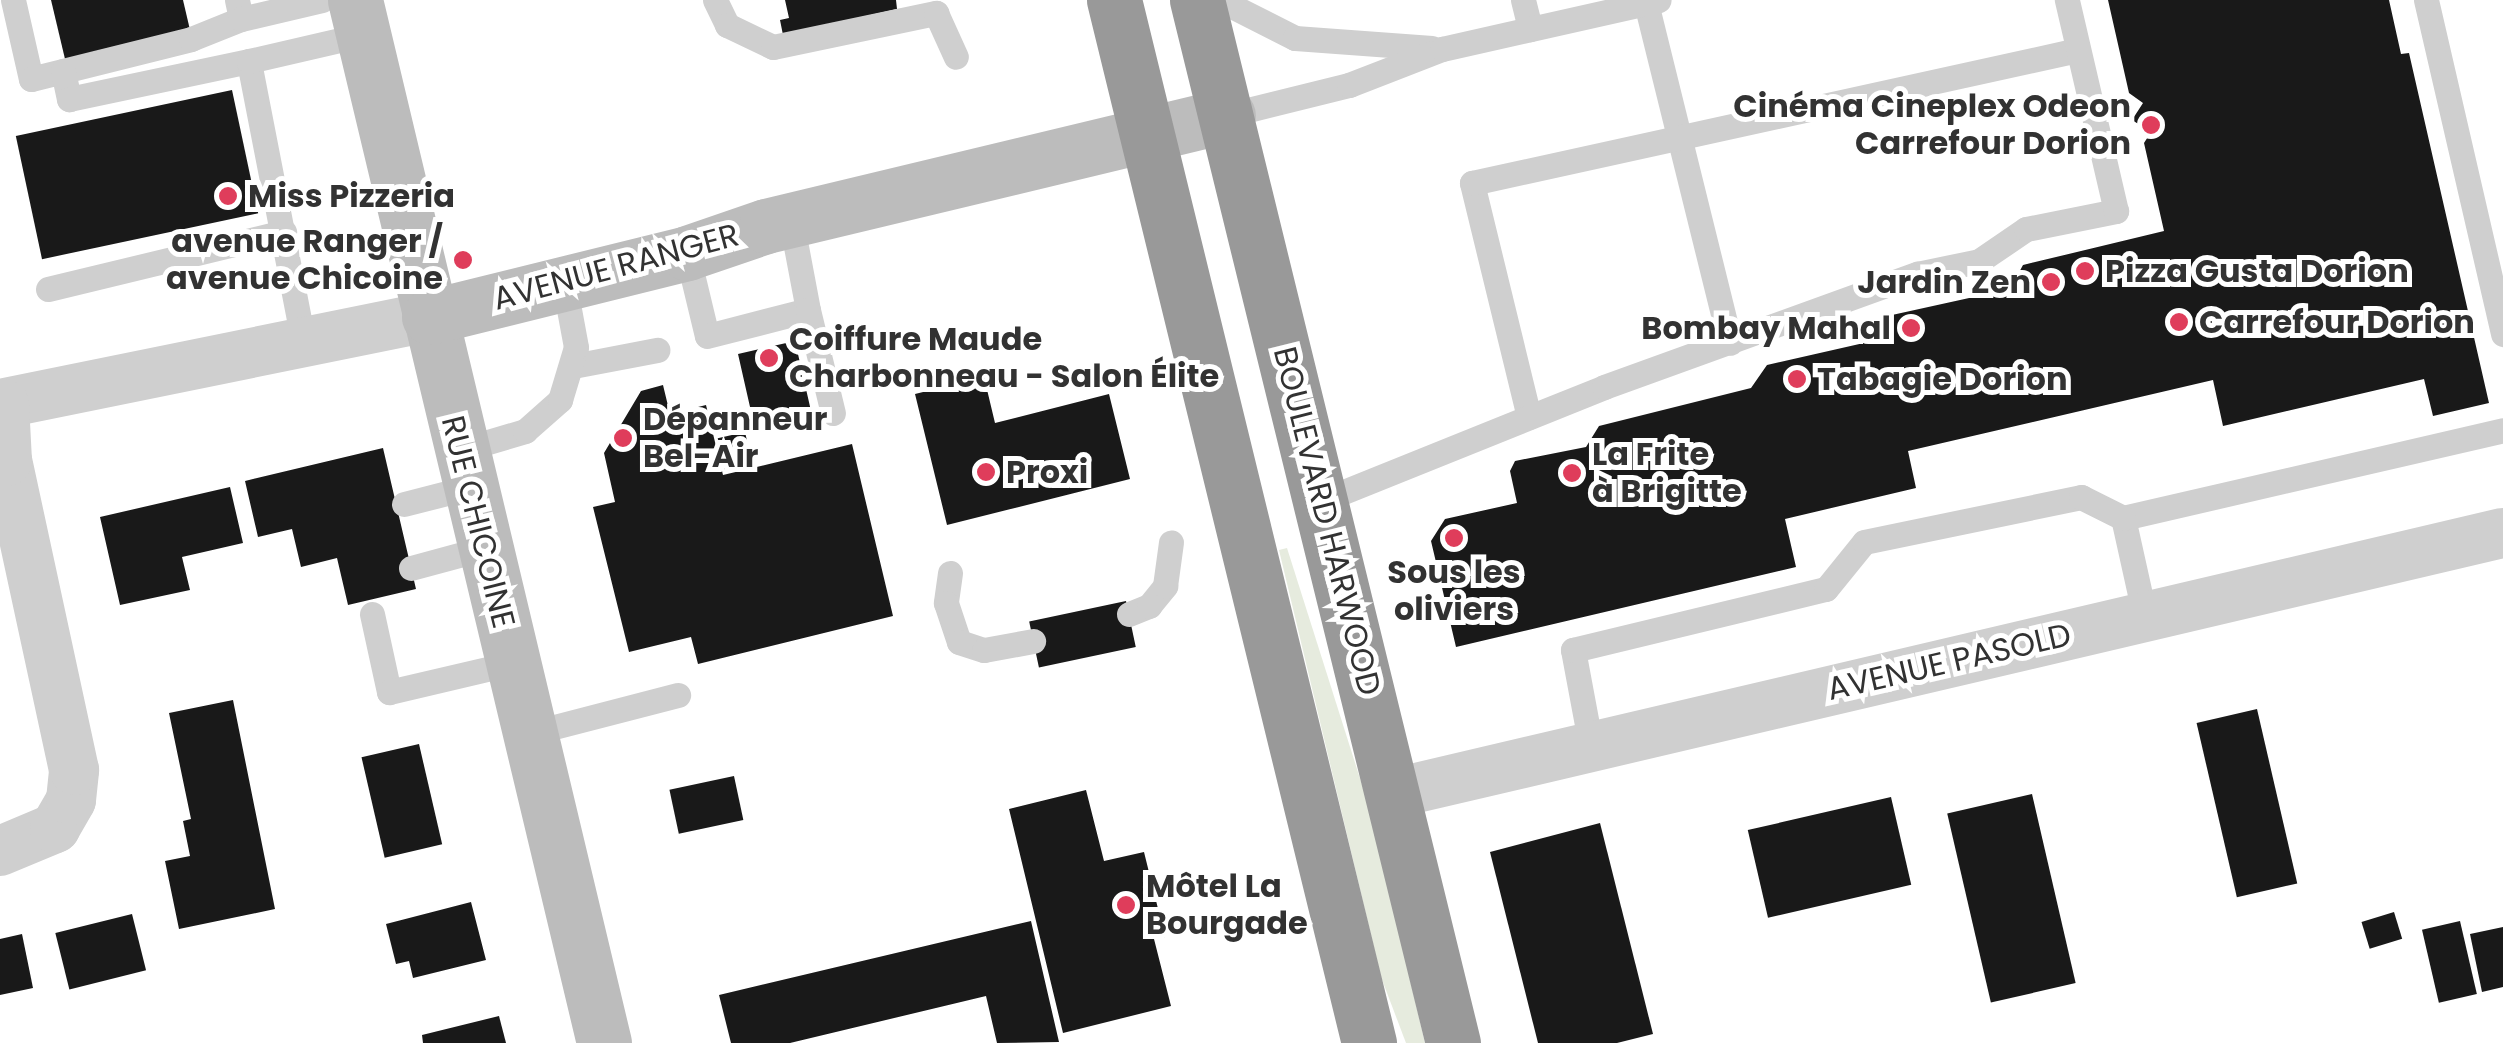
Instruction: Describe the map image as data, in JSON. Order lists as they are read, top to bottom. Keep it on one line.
{"streets":{"highway":["BOULEVARD HARWOOD"],"street":["AVENUE RANGER","RUE CHICOINE","AVENUE PASOLD"]},"crossings":[["AVENUE RANGER","BOULEVARD HARWOOD"],["AVENUE RANGER","RUE CHICOINE"],["BOULEVARD HARWOOD","AVENUE PASOLD"]],"places":["Cinéma Cineplex Odeon Carrefour Dorion","Miss Pizzeria","avenue Ranger / avenue Chicoine","Pizza Gusta Dorion","Jardin Zen","Carrefour Dorion","Bombay Mahal","Coiffure Maude Charbonneau - Salon Élite","Tabagie Dorion","Dépanneur Bel-Air","Proxi","La Frite à Brigitte","Sous les oliviers","Môtel La Bourgade"]}
